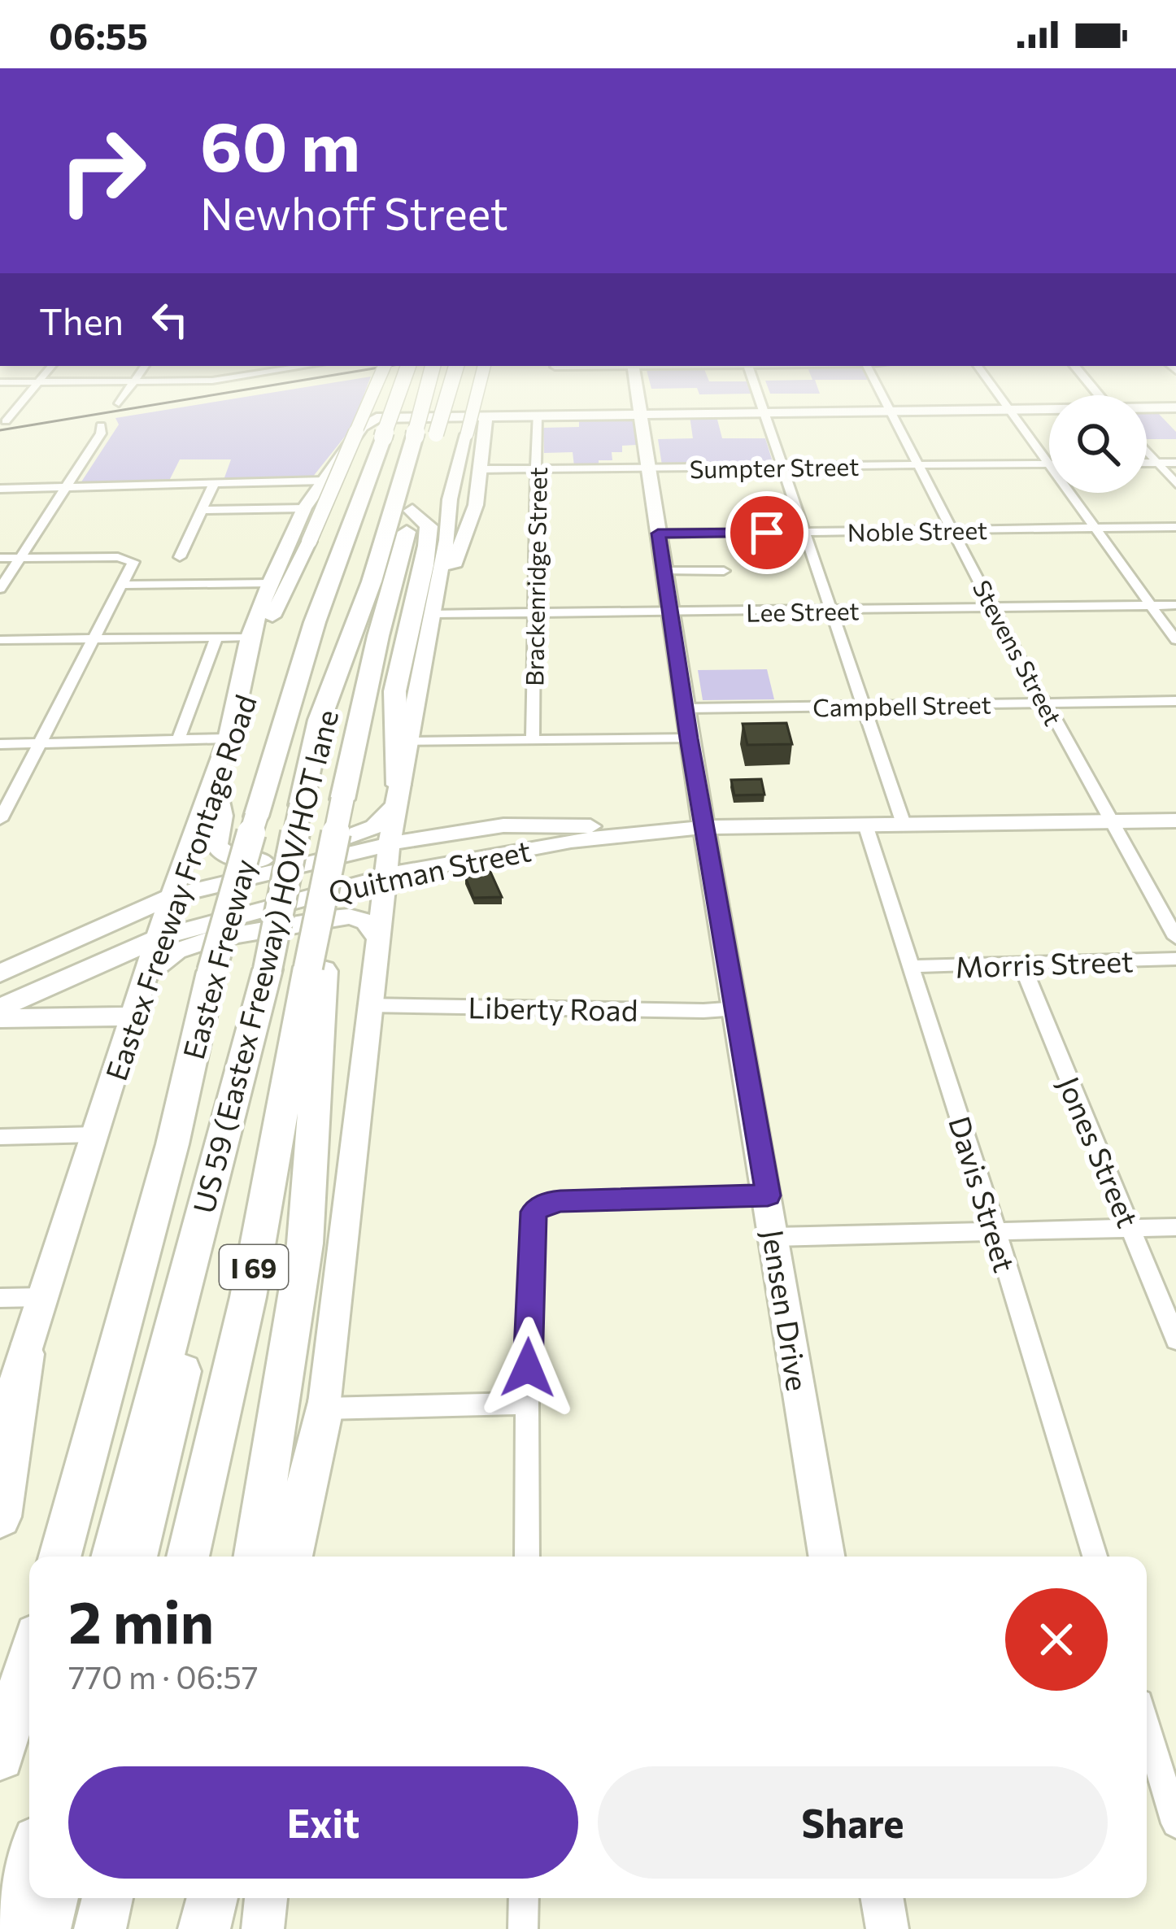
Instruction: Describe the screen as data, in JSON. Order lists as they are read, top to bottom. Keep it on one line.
{"streets":{"highway":["Eastex Freeway","US 59 (Eastex Freeway) HOV/HOT lane","I 69"],"main road":["Quitman Street","Eastex Freeway Frontage Road","Jensen Drive"],"street":["Sumpter Street","Noble Street","Brackenridge Street","Lee Street","Stevens Street","Campbell Street","Morris Street","Liberty Road","Jones Street","Davis Street"]},"crossings":[["Sumpter Street","Brackenridge Street"],["Sumpter Street","Stevens Street"],["Sumpter Street","Jensen Drive"],["Noble Street","Stevens Street"],["Noble Street","Jensen Drive"],["Brackenridge Street","Lee Street"],["Lee Street","Stevens Street"],["Lee Street","Jensen Drive"],["Stevens Street","Campbell Street"],["Stevens Street","Quitman Street"],["Campbell Street","Jensen Drive"],["Quitman Street","Eastex Freeway Frontage Road"],["Quitman Street","Davis Street"],["Quitman Street","Jensen Drive"],["Eastex Freeway","US 59 (Eastex Freeway) HOV/HOT lane"],["Morris Street","Jones Street"],["Morris Street","Davis Street"],["Liberty Road","Jensen Drive"]],"page":{"status":"06:55","turn":["60 m","Newhoff Street"],"then":"Then","heading":["2 min","770 m · 06:57"],"buttons":["Exit","Share"]}}
